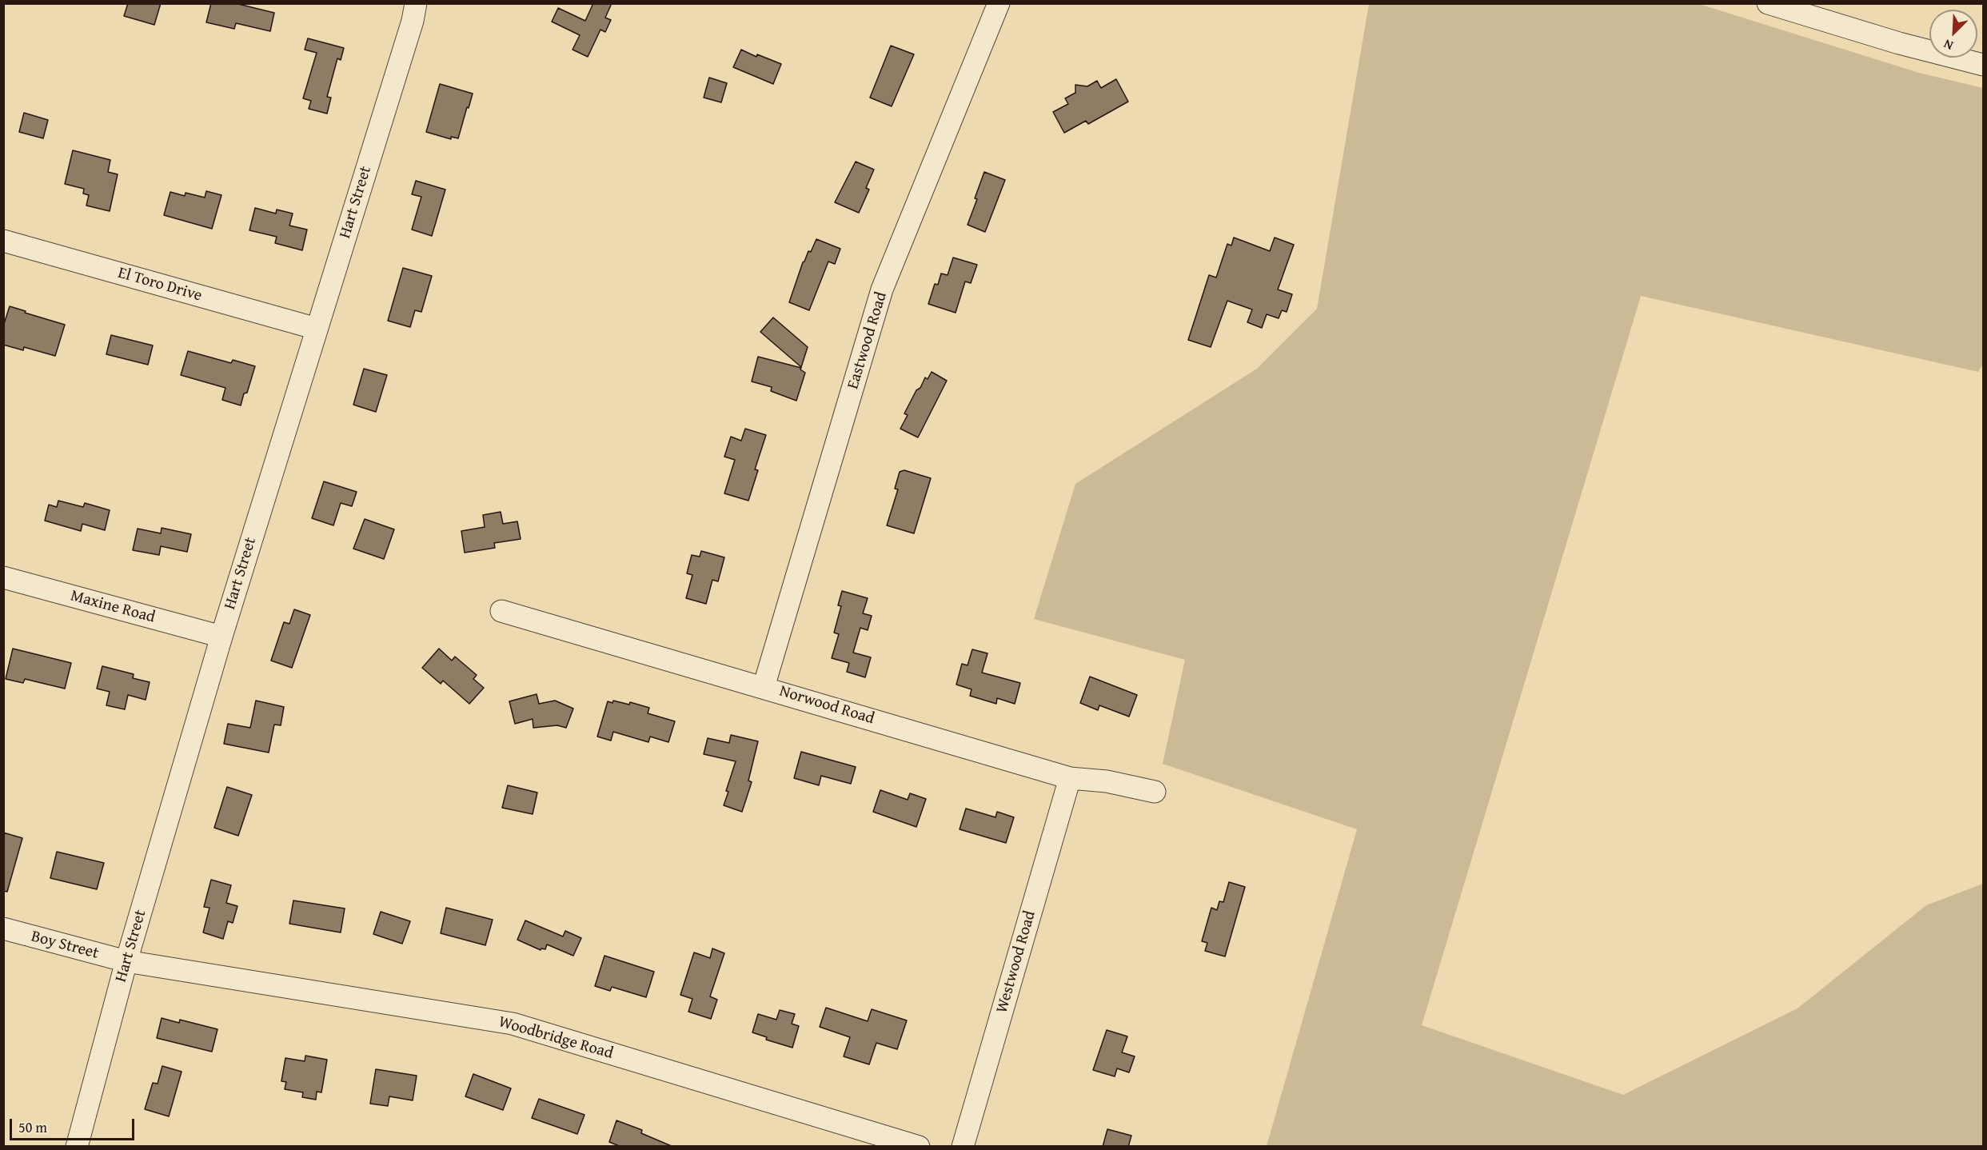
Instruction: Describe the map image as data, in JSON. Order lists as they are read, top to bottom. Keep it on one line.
{"streets":{"street":["Hart Street","El Toro Drive","Eastwood Road","Maxine Road","Norwood Road","Boy Street","Westwood Road","Woodbridge Road"]},"crossings":[["Hart Street","El Toro Drive"],["Hart Street","Maxine Road"],["Hart Street","Boy Street"],["Hart Street","Woodbridge Road"],["Eastwood Road","Norwood Road"],["Norwood Road","Westwood Road"],["Boy Street","Woodbridge Road"]],"scale_bar":"50 m","north":"bottom left"}
